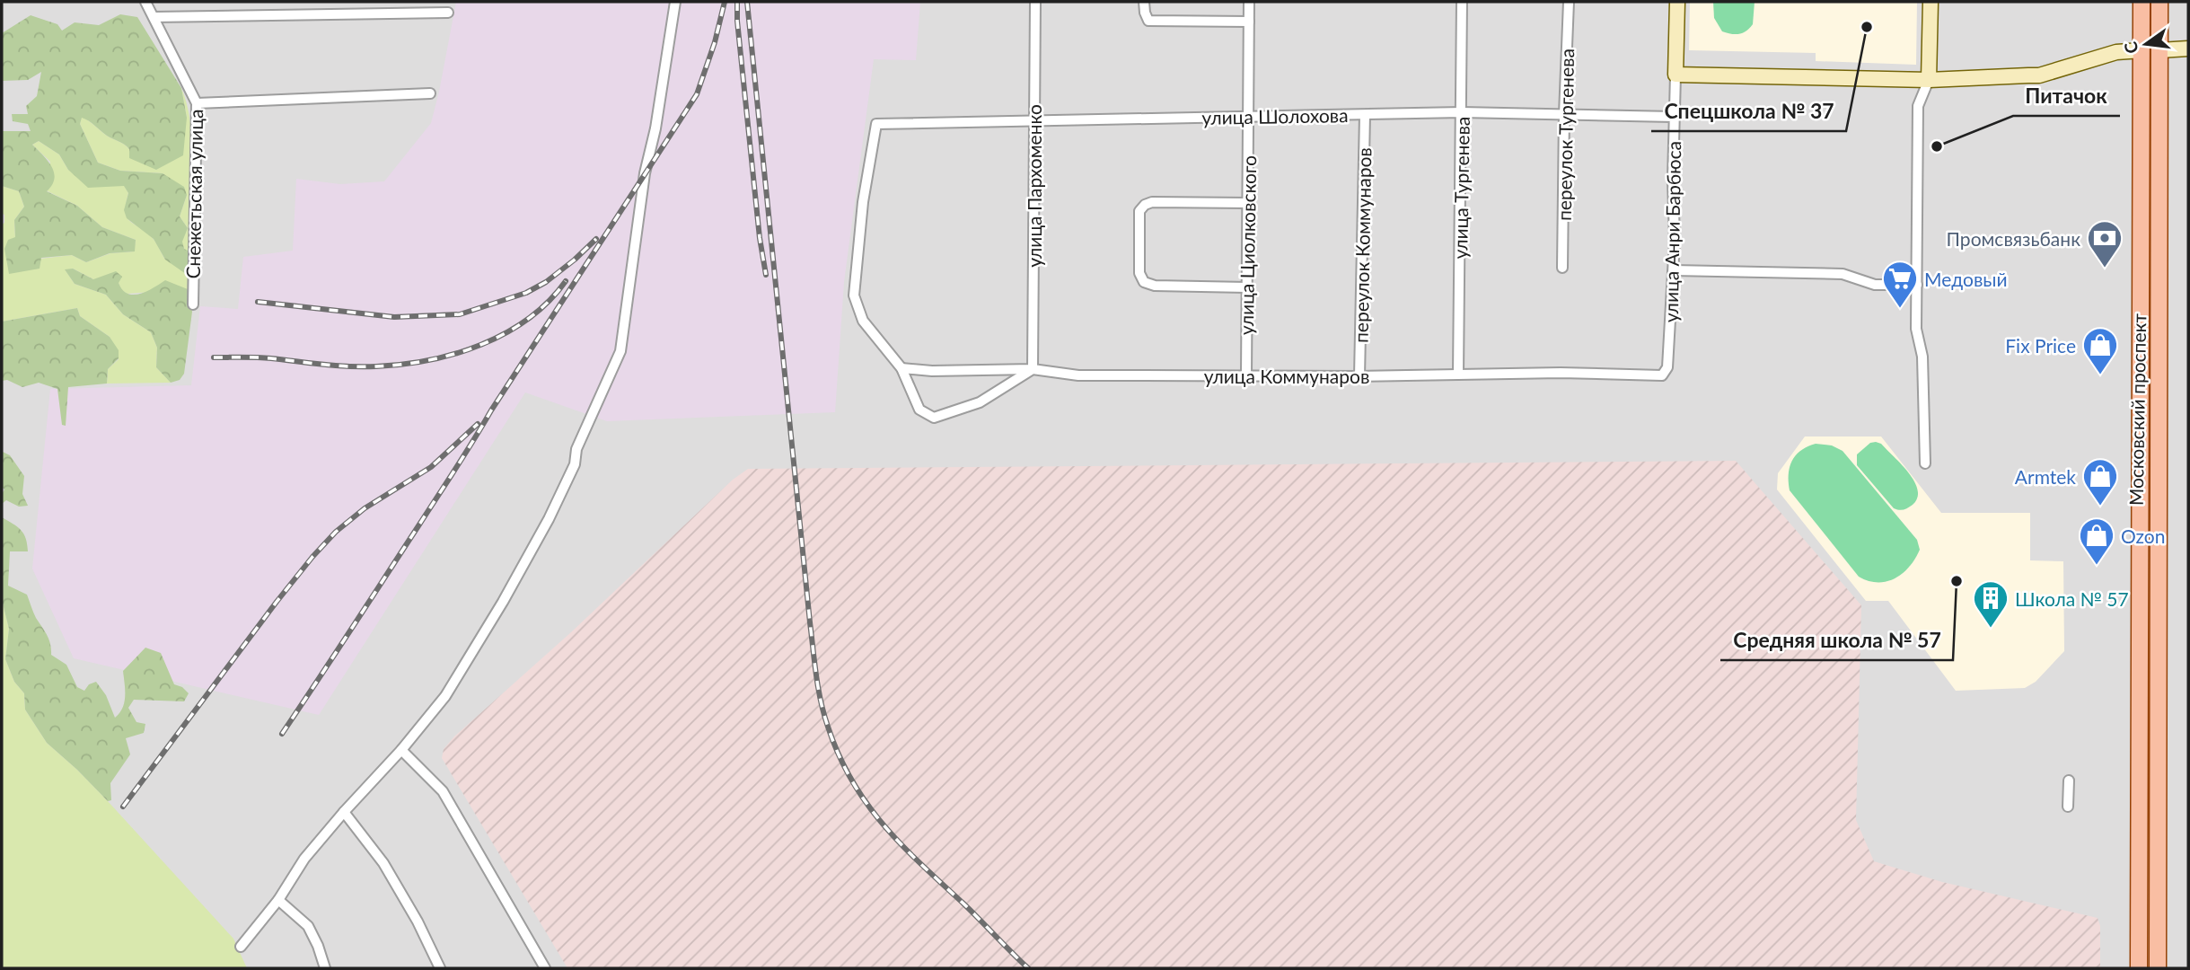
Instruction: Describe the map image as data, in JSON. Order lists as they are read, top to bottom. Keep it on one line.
{"streets":{"main road":["Московский проспект"],"street":["улица Шолохова","переулок Тургенева","улица Пархоменко","улица Тургенева","Снежетьская улица","улица Анри Барбюса","улица Циолковского","переулок Коммунаров","улица Коммунаров"]},"crossings":[["улица Шолохова","переулок Тургенева"],["улица Шолохова","улица Пархоменко"],["улица Шолохова","улица Тургенева"],["улица Шолохова","улица Анри Барбюса"],["улица Шолохова","улица Циолковского"],["улица Шолохова","переулок Коммунаров"],["улица Шолохова","улица Коммунаров"],["улица Пархоменко","улица Коммунаров"],["улица Тургенева","улица Коммунаров"],["улица Анри Барбюса","улица Коммунаров"],["улица Циолковского","улица Коммунаров"],["переулок Коммунаров","улица Коммунаров"]],"places":{"other":["Спецшкола № 37","Питачок","Средняя школа № 57"],"bank":["Промсвязьбанк"],"supermarket":["Медовый"],"shop":["Fix Price","Armtek","Ozon"],"building":["Школа № 57"]},"north":"left"}
